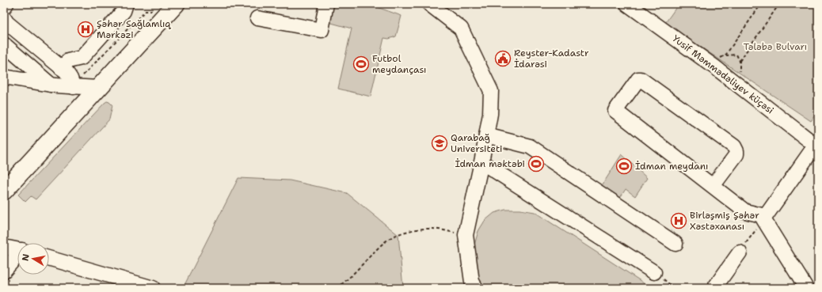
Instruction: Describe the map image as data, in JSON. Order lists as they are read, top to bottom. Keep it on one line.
{"streets":{"street":["Yusif Məmmədəliyev küçəsi"]},"parks":["Tələbə Bulvarı"],"places":{"hospital":["Şəhər Sağlamlıq Mərkəzi","Birləşmiş Şəhər Xəstəxanası"],"public building":["Reyster-Kadastr İdarəsi"],"sports":["Futbol meydançası","İdman məktəbi","İdman meydanı"],"school or university":["Qarabağ Universiteti"]},"north":"left"}
